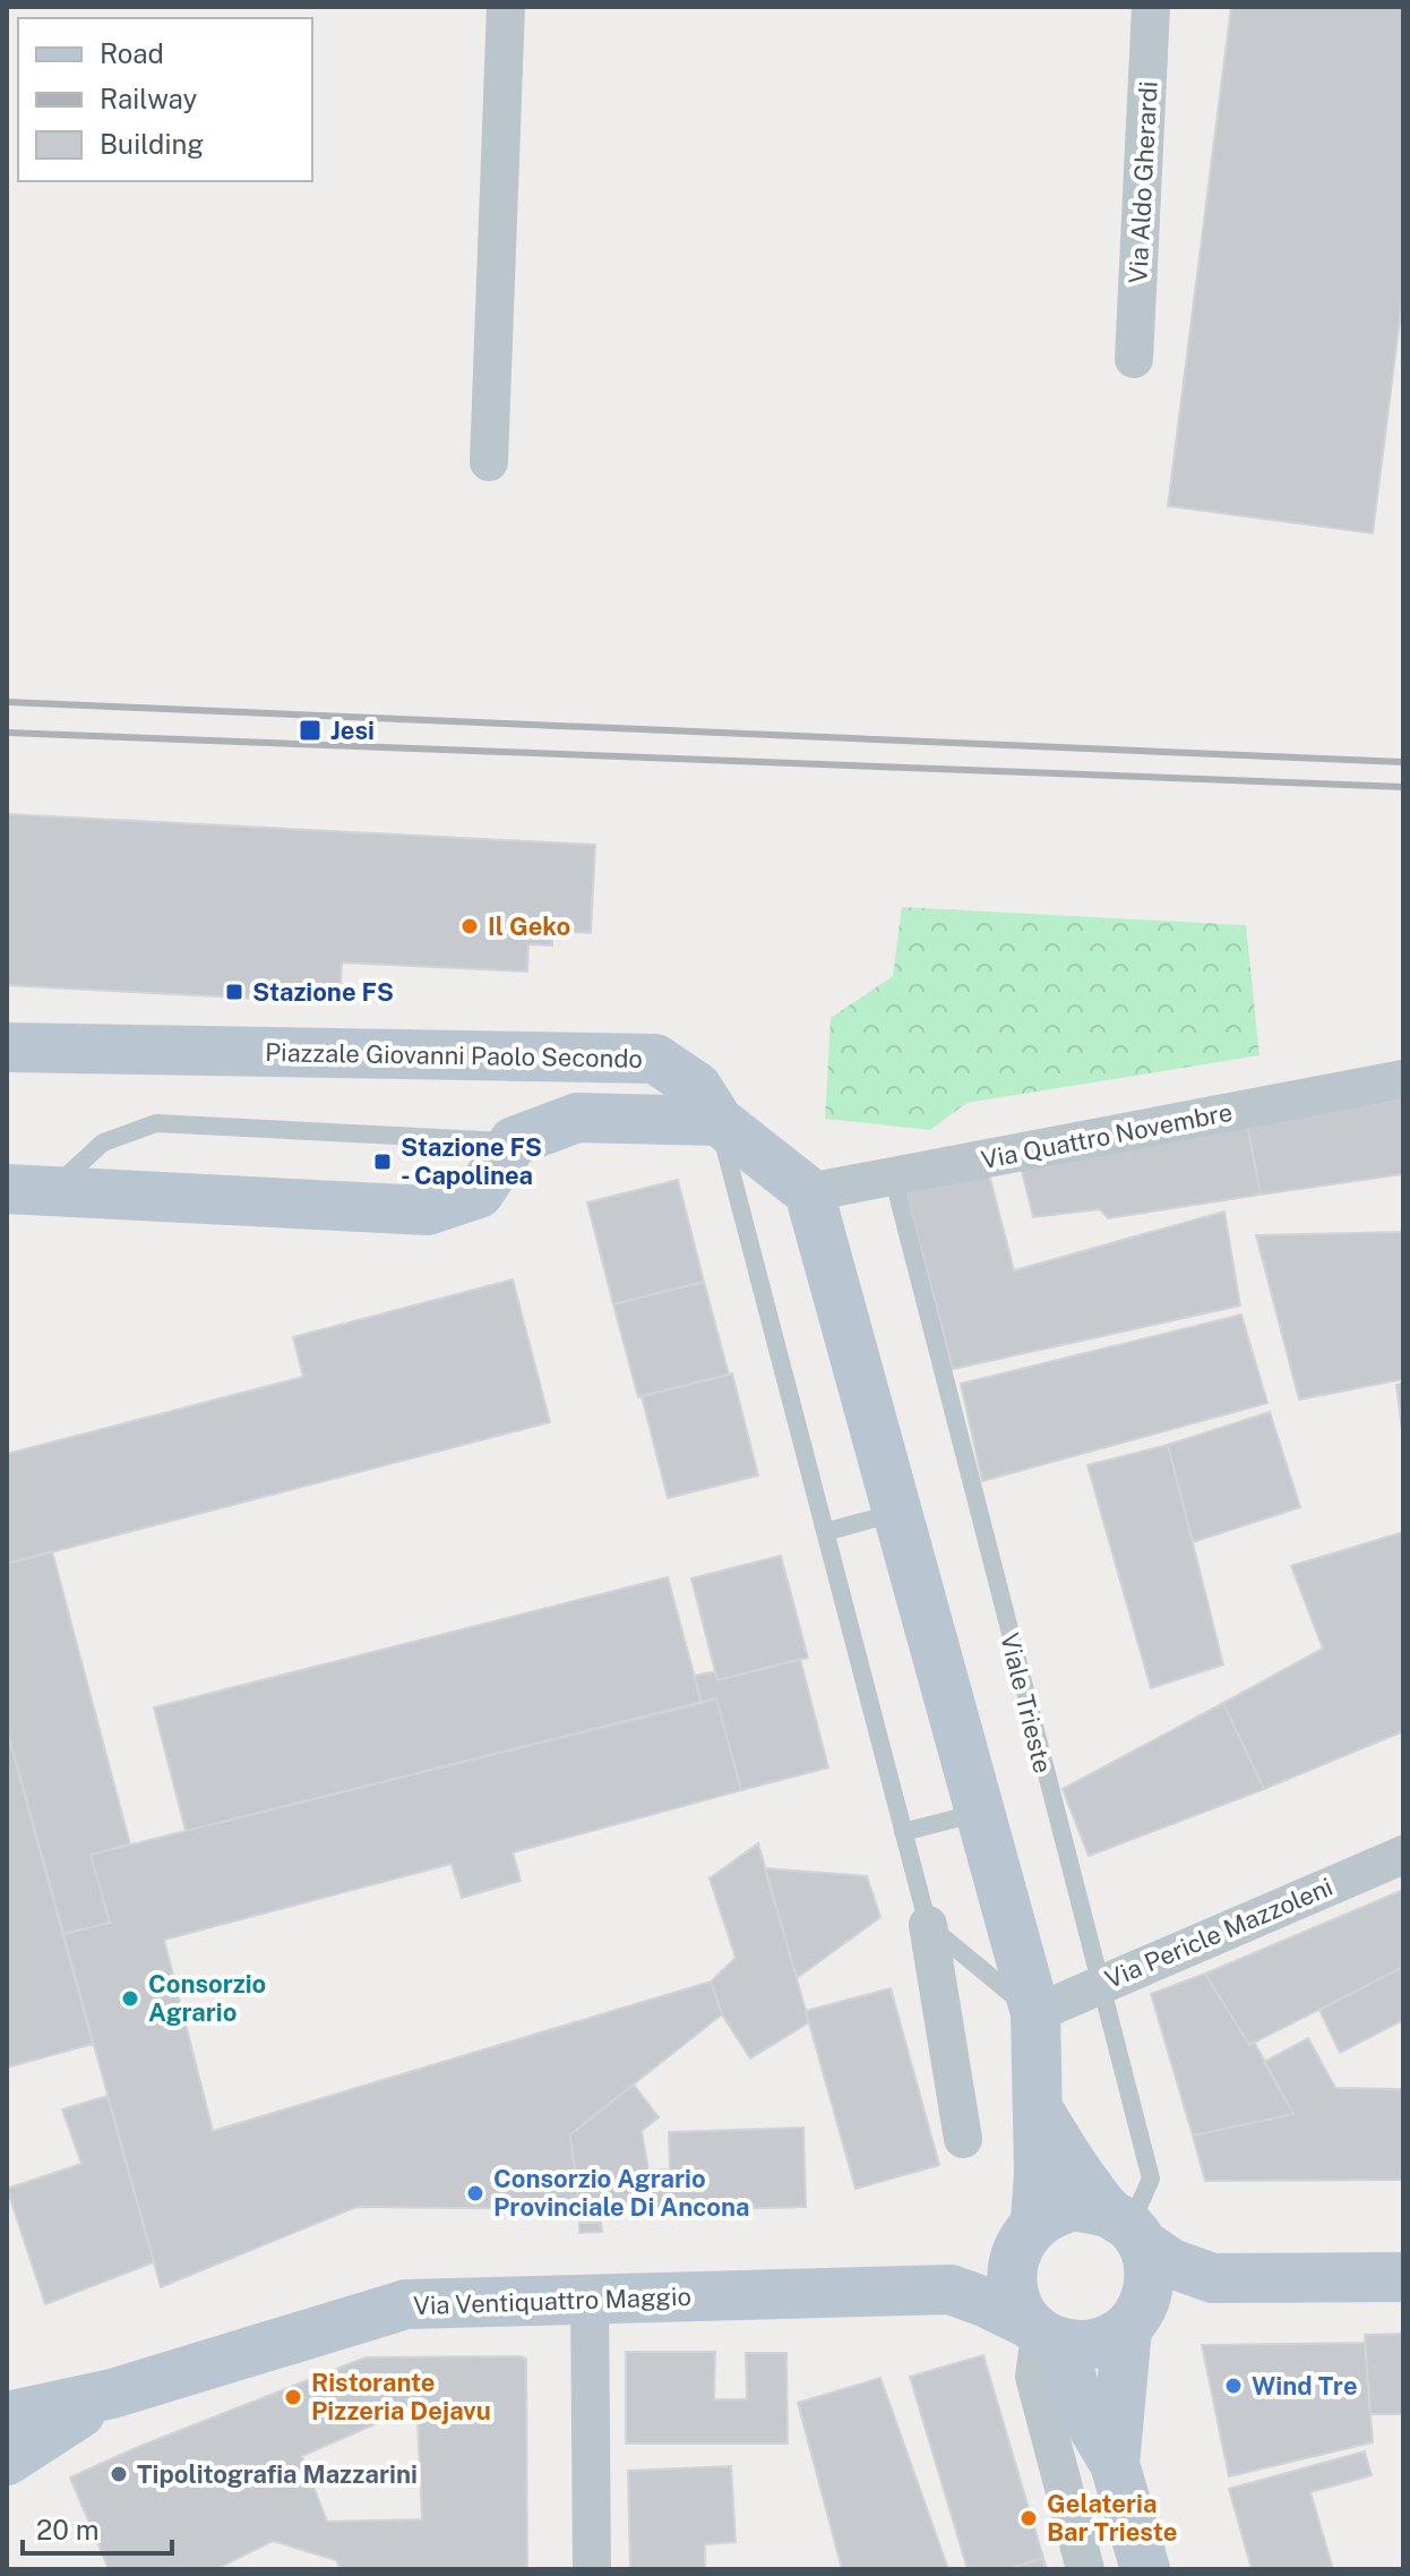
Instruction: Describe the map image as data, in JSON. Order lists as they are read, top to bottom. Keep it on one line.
{"streets":{"street":["Via Aldo Gherardi","Piazzale Giovanni Paolo Secondo","Via Quattro Novembre","Viale Trieste","Via Pericle Mazzoleni","Via Ventiquattro Maggio"]},"crossings":[["Via Quattro Novembre","Viale Trieste"],["Viale Trieste","Via Pericle Mazzoleni"],["Viale Trieste","Via Ventiquattro Maggio"]],"places":{"transit":["Jesi","Stazione FS","Stazione FS - Capolinea"],"other":["Il Geko","Consorzio Agrario","Consorzio Agrario Provinciale Di Ancona","Wind Tre","Ristorante Pizzeria Dejavu","Tipolitografia Mazzarini","Gelateria Bar Trieste"]},"legend":["Road","Railway","Building"],"scale_bar":"20 m"}
